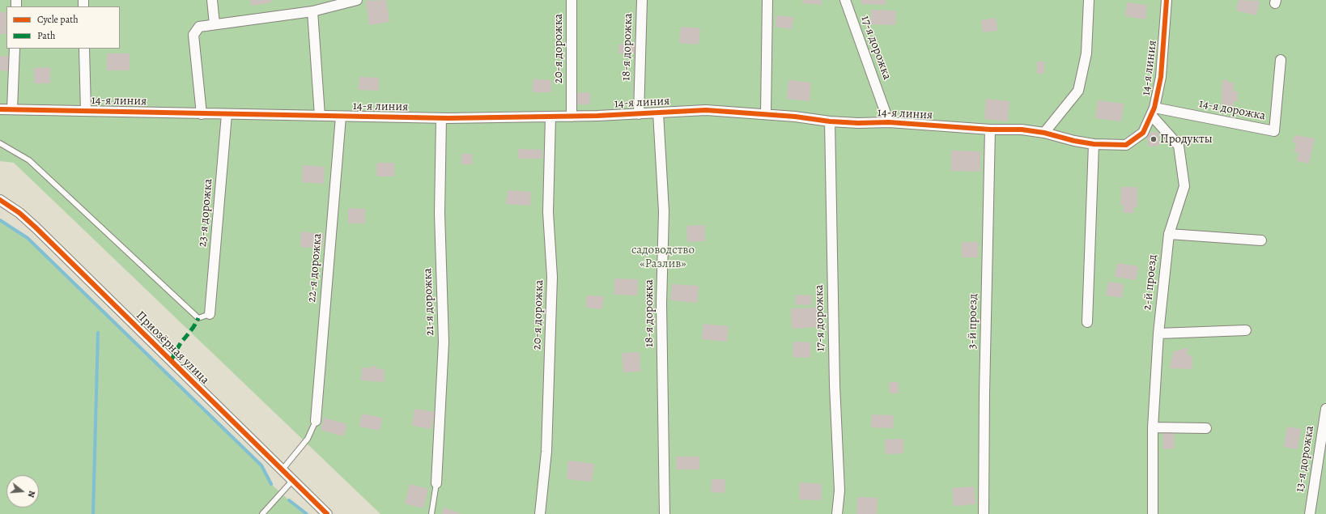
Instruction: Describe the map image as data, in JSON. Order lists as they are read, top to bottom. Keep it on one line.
{"streets":{"street":["18-я дорожка","17-я дорожка","20-я дорожка","14-я линия","14-я дорожка","23-я дорожка","22-я дорожка","2-й проезд","21-я дорожка","3-й проезд","Приозёрная улица","13-я дорожка"]},"crossings":[["18-я дорожка","14-я линия"],["17-я дорожка","14-я линия"],["20-я дорожка","14-я линия"],["14-я линия","14-я дорожка"],["14-я линия","23-я дорожка"],["14-я линия","22-я дорожка"],["14-я линия","2-й проезд"],["14-я линия","21-я дорожка"],["14-я линия","3-й проезд"],["14-я дорожка","2-й проезд"]],"parks":["садоводство «Разлив»"],"places":["Продукты"],"legend":["Cycle path","Path"],"north":"right"}
